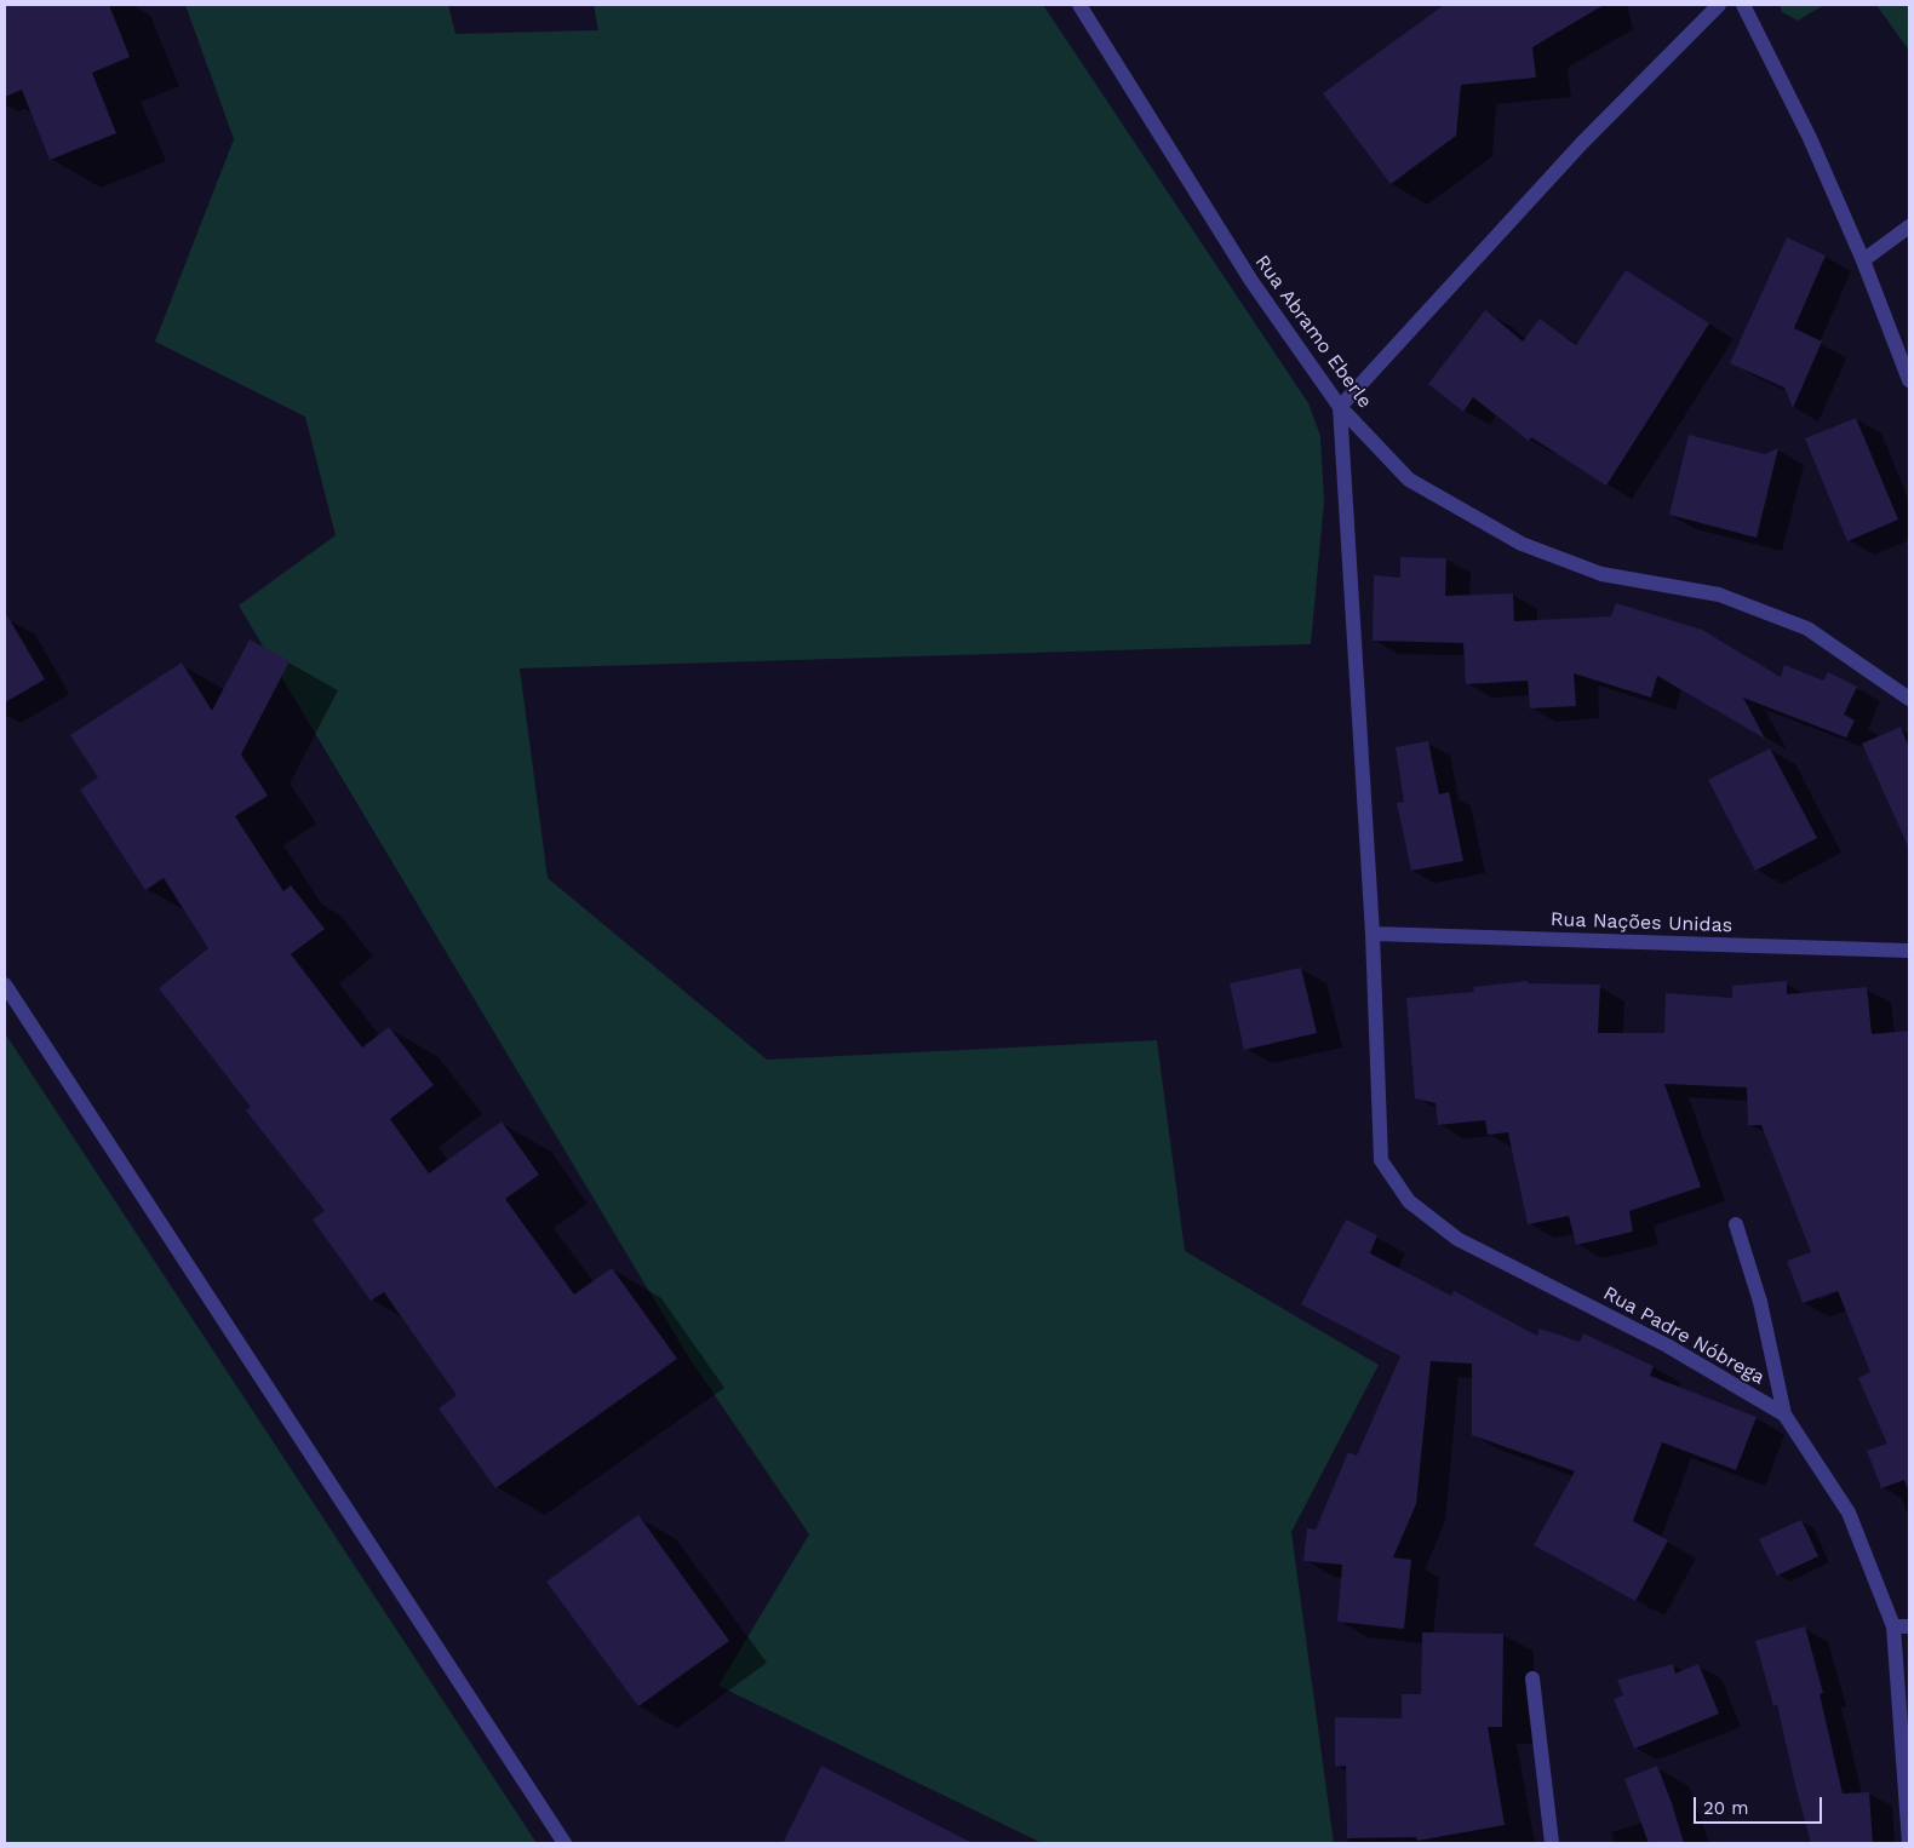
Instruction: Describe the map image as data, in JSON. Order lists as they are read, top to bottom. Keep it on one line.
{"streets":{"street":["Rua Abramo Eberle","Rua Nações Unidas","Rua Padre Nóbrega"]},"crossings":[["Rua Abramo Eberle","Rua Padre Nóbrega"],["Rua Nações Unidas","Rua Padre Nóbrega"]],"scale_bar":"20 m"}
